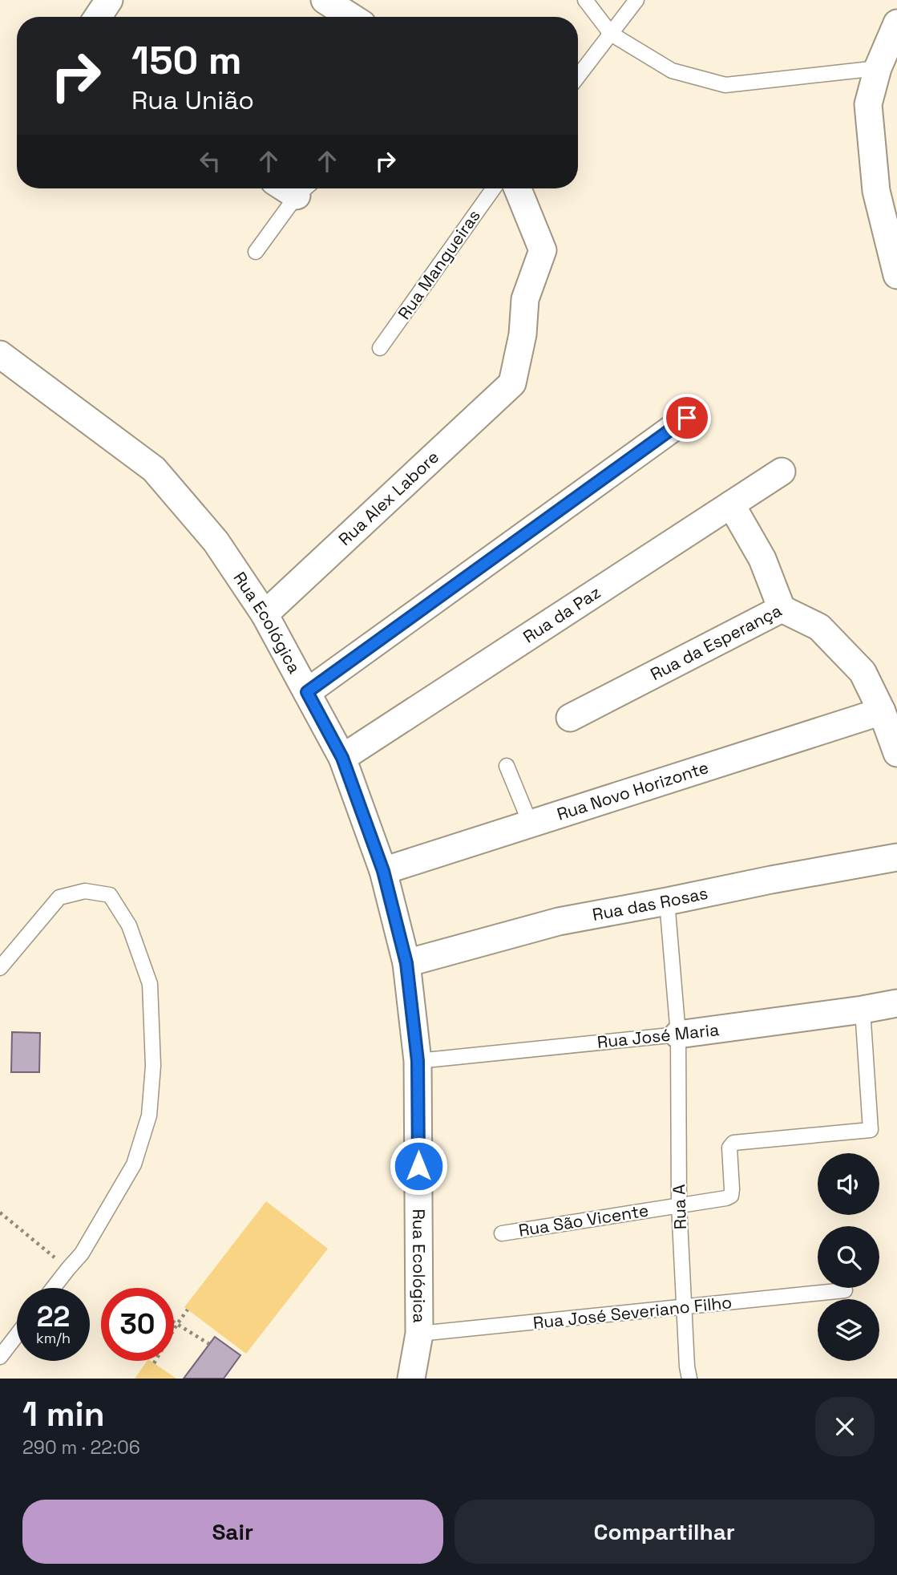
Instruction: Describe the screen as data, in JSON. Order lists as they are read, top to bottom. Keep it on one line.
{"streets":{"street":["Rua Alex Labore","Rua da Paz","Rua Ecológica","Rua da Esperança","Rua Novo Horizonte","Rua das Rosas","Rua José Maria"],"lane":["Rua Mangueiras","Rua A","Rua São Vicente","Rua José Severiano Filho"]},"crossings":[["Rua Alex Labore","Rua Ecológica"],["Rua da Paz","Rua Ecológica"],["Rua Ecológica","Rua Novo Horizonte"],["Rua Ecológica","Rua das Rosas"],["Rua Ecológica","Rua José Maria"],["Rua Ecológica","Rua José Severiano Filho"],["Rua da Esperança","Rua Novo Horizonte"],["Rua das Rosas","Rua A"],["Rua José Maria","Rua A"],["Rua José Maria","Rua São Vicente"],["Rua A","Rua São Vicente"],["Rua A","Rua José Severiano Filho"]],"page":{"turn":["150 m","Rua União"],"speed":"22 km/h","limit":"30","heading":["1 min","290 m · 22:06"],"buttons":["Sair","Compartilhar"]}}
